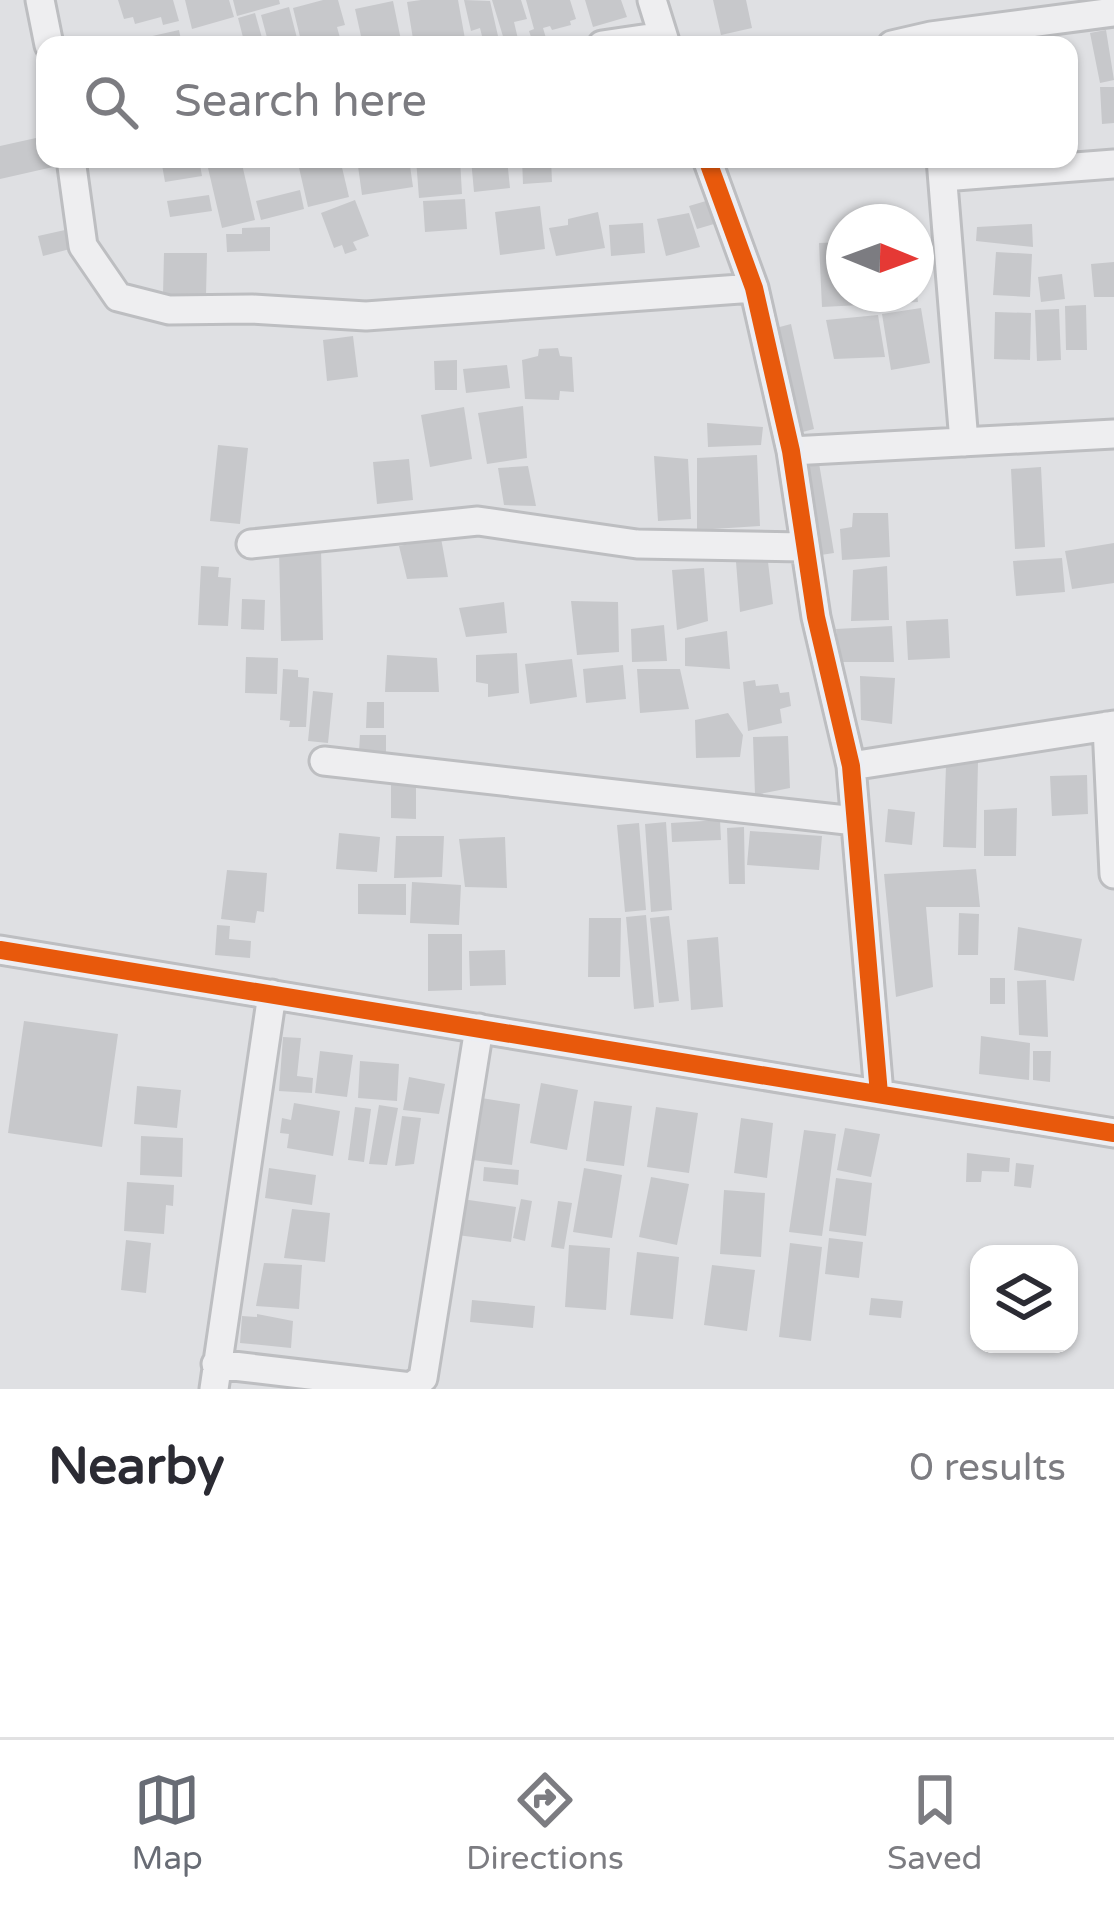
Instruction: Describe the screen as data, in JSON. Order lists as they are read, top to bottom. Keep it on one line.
{"north":"right","page":{"search":"Search here","heading":["Nearby","0 results"],"nav":["Map","Directions","Saved"]}}
